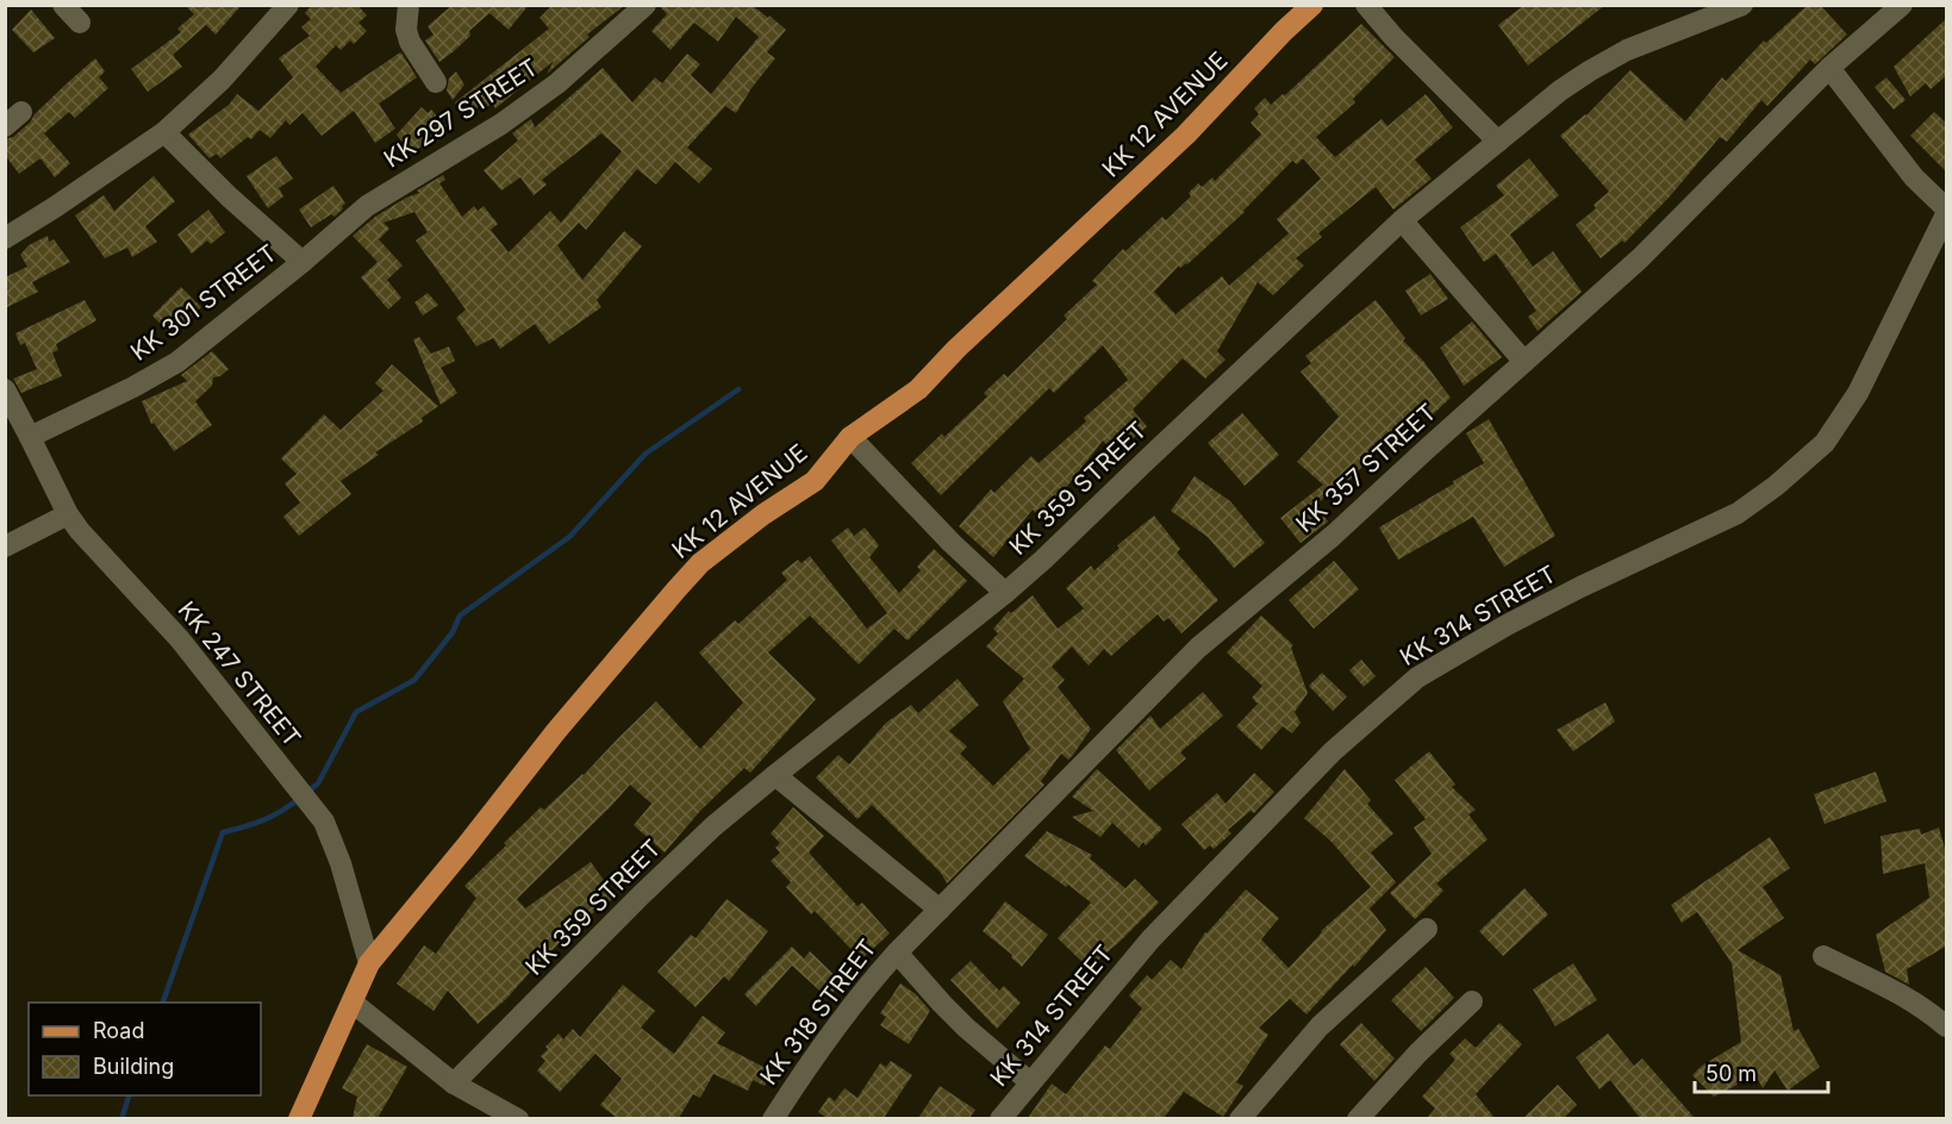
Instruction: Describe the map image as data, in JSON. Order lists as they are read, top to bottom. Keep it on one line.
{"streets":{"main road":["KK 12 AVENUE"],"street":["KK 297 STREET","KK 301 STREET","KK 357 STREET","KK 359 STREET","KK 314 STREET","KK 247 STREET","KK 318 STREET"]},"crossings":[["KK 297 STREET","KK 301 STREET"],["KK 12 AVENUE","KK 247 STREET"],["KK 301 STREET","KK 247 STREET"],["KK 357 STREET","KK 318 STREET"]],"legend":["Road","Building"],"scale_bar":"50 m"}
